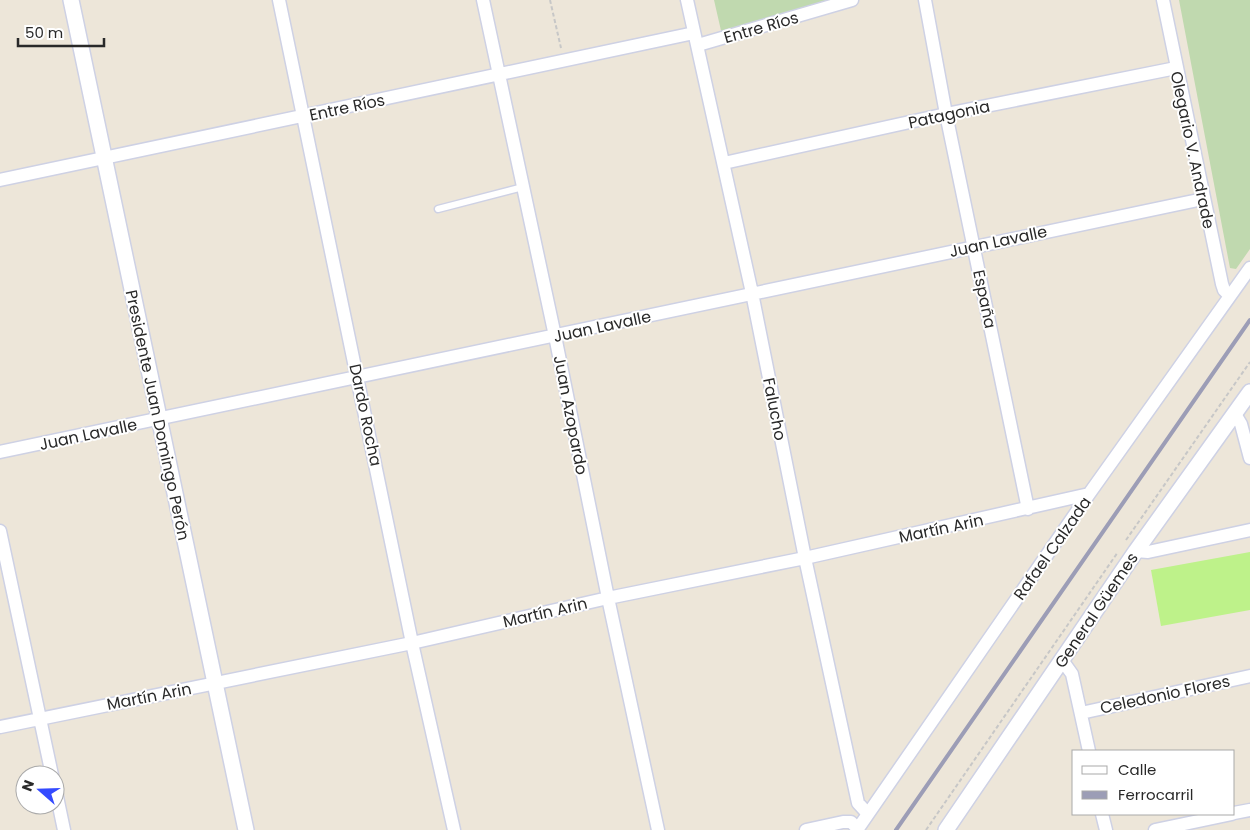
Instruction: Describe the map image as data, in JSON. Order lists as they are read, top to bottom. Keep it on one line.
{"streets":{"street":["Entre Ríos","Patagonia","Olegario V. Andrade","Juan Lavalle","España","Falucho","Presidente Juan Domingo Perón","Dardo Rocha","Juan Azopardo","Martín Arin","Rafael Calzada","General Güemes","Celedonio Flores"]},"crossings":[["Entre Ríos","Falucho"],["Entre Ríos","Presidente Juan Domingo Perón"],["Entre Ríos","Dardo Rocha"],["Entre Ríos","Juan Azopardo"],["Patagonia","Olegario V. Andrade"],["Patagonia","España"],["Patagonia","Falucho"],["Olegario V. Andrade","Juan Lavalle"],["Olegario V. Andrade","Rafael Calzada"],["Juan Lavalle","España"],["Juan Lavalle","Falucho"],["Juan Lavalle","Presidente Juan Domingo Perón"],["Juan Lavalle","Dardo Rocha"],["Juan Lavalle","Juan Azopardo"],["España","Martín Arin"],["Falucho","Martín Arin"],["Falucho","Rafael Calzada"],["Presidente Juan Domingo Perón","Martín Arin"],["Dardo Rocha","Martín Arin"],["Juan Azopardo","Martín Arin"],["Martín Arin","Rafael Calzada"]],"legend":["Calle","Ferrocarril"],"scale_bar":"50 m","north":"left"}
